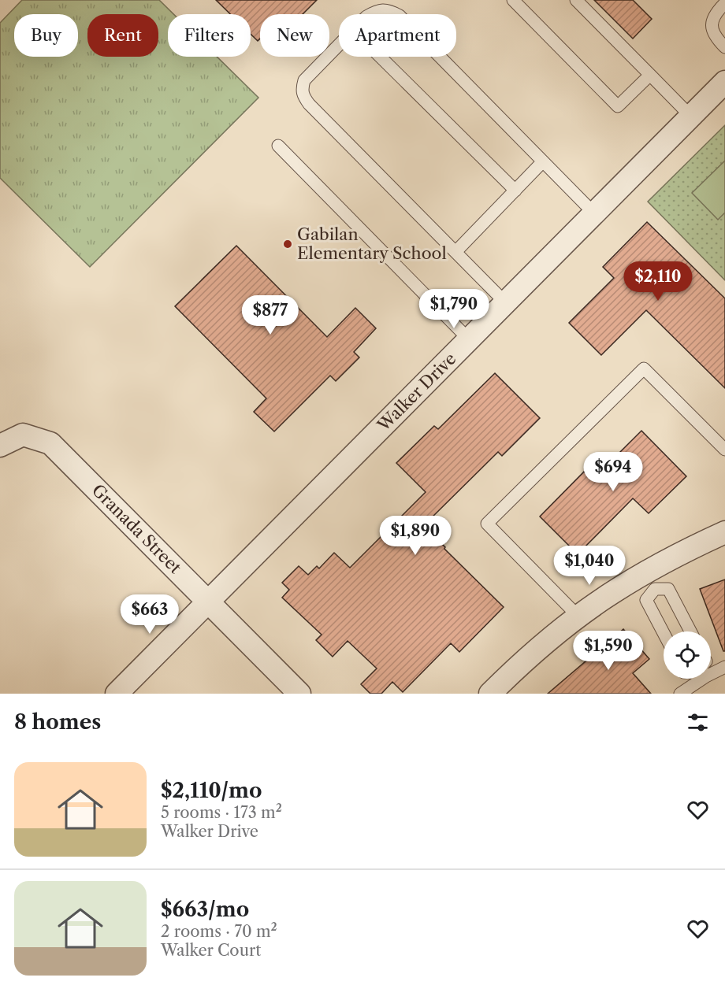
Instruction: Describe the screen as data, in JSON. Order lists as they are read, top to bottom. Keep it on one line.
{"streets":{"street":["Walker Drive","Granada Street"]},"crossings":[["Walker Drive","Granada Street"]],"places":["Gabilan Elementary School"],"page":{"chip":["Buy","Rent","Filters","New","Apartment"],"price":["$2,110","$1,790","$877","$694","$1,890","$1,040","$663","$1,590"],"heading":"8 homes","list":[{"name":"$2,110/mo","note":"5 rooms · 173 m² · Walker Drive"},{"name":"$663/mo","note":"2 rooms · 70 m² · Walker Court"}]}}
